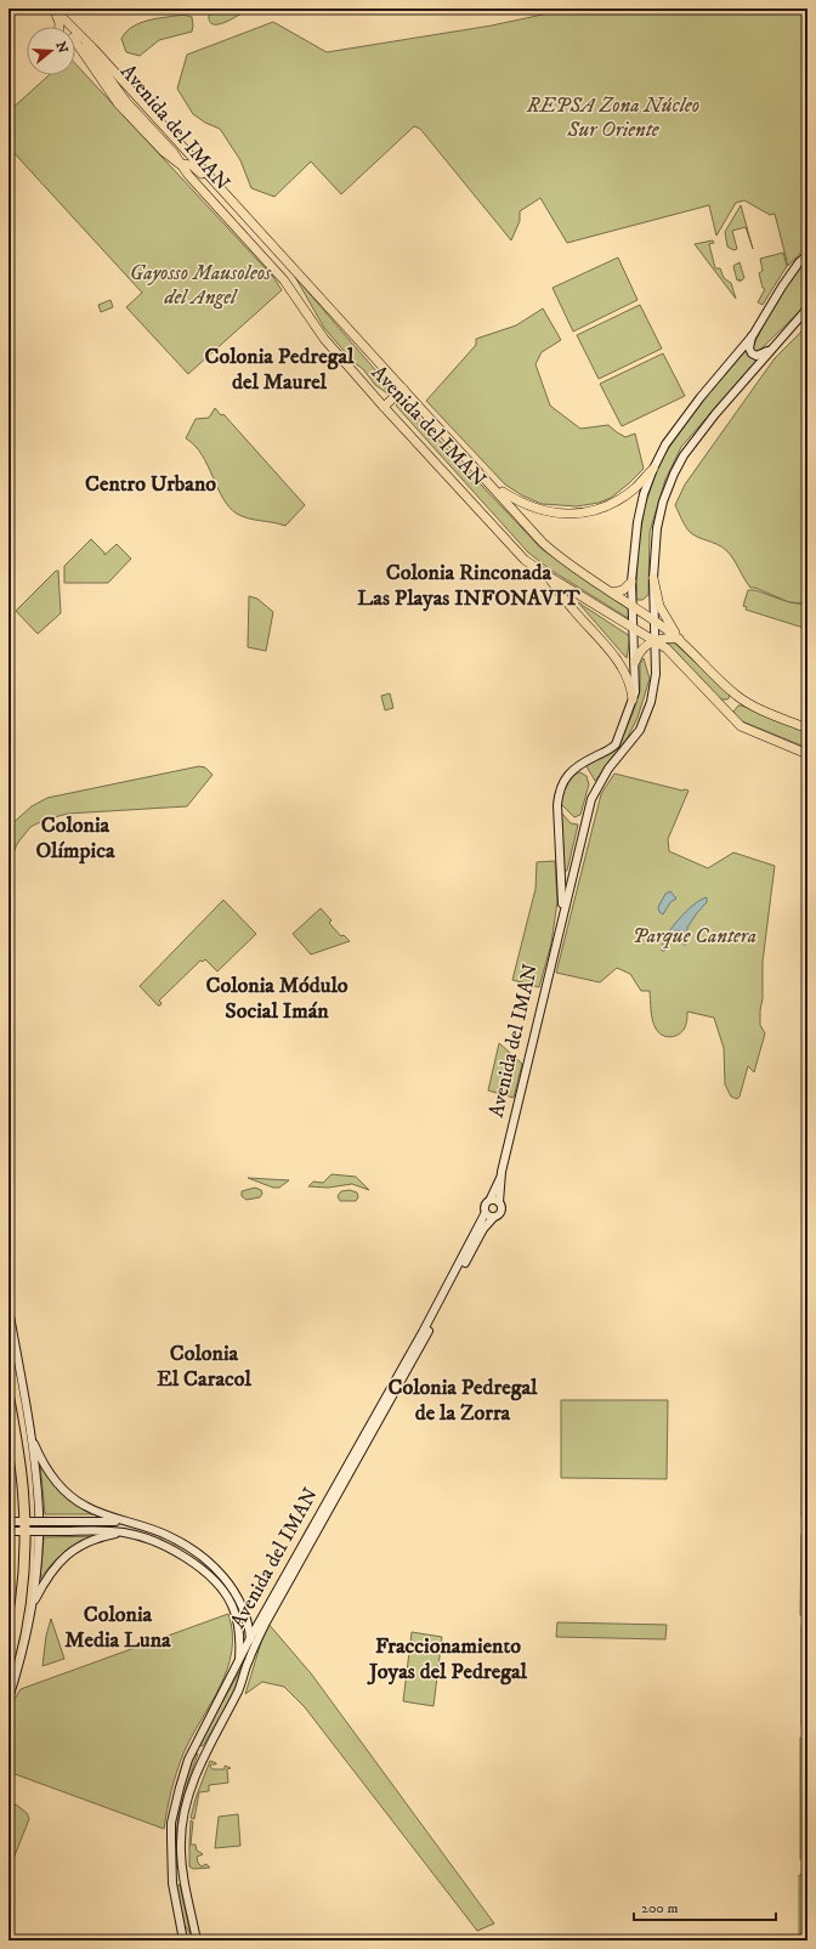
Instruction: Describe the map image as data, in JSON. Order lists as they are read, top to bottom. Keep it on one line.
{"streets":{"main road":["Avenida del IMAN"]},"districts":["Colonia Pedregal del Maurel","Centro Urbano","Colonia Rinconada Las Playas INFONAVIT","Colonia Olímpica","Colonia Módulo Social Imán","Colonia El Caracol","Colonia Pedregal de la Zorra","Colonia Media Luna","Fraccionamiento Joyas del Pedregal"],"parks":["REPSA Zona Núcleo Sur Oriente","Gayosso Mausoleos del Angel","Parque Cantera"],"scale_bar":"200 m","north":"right"}
